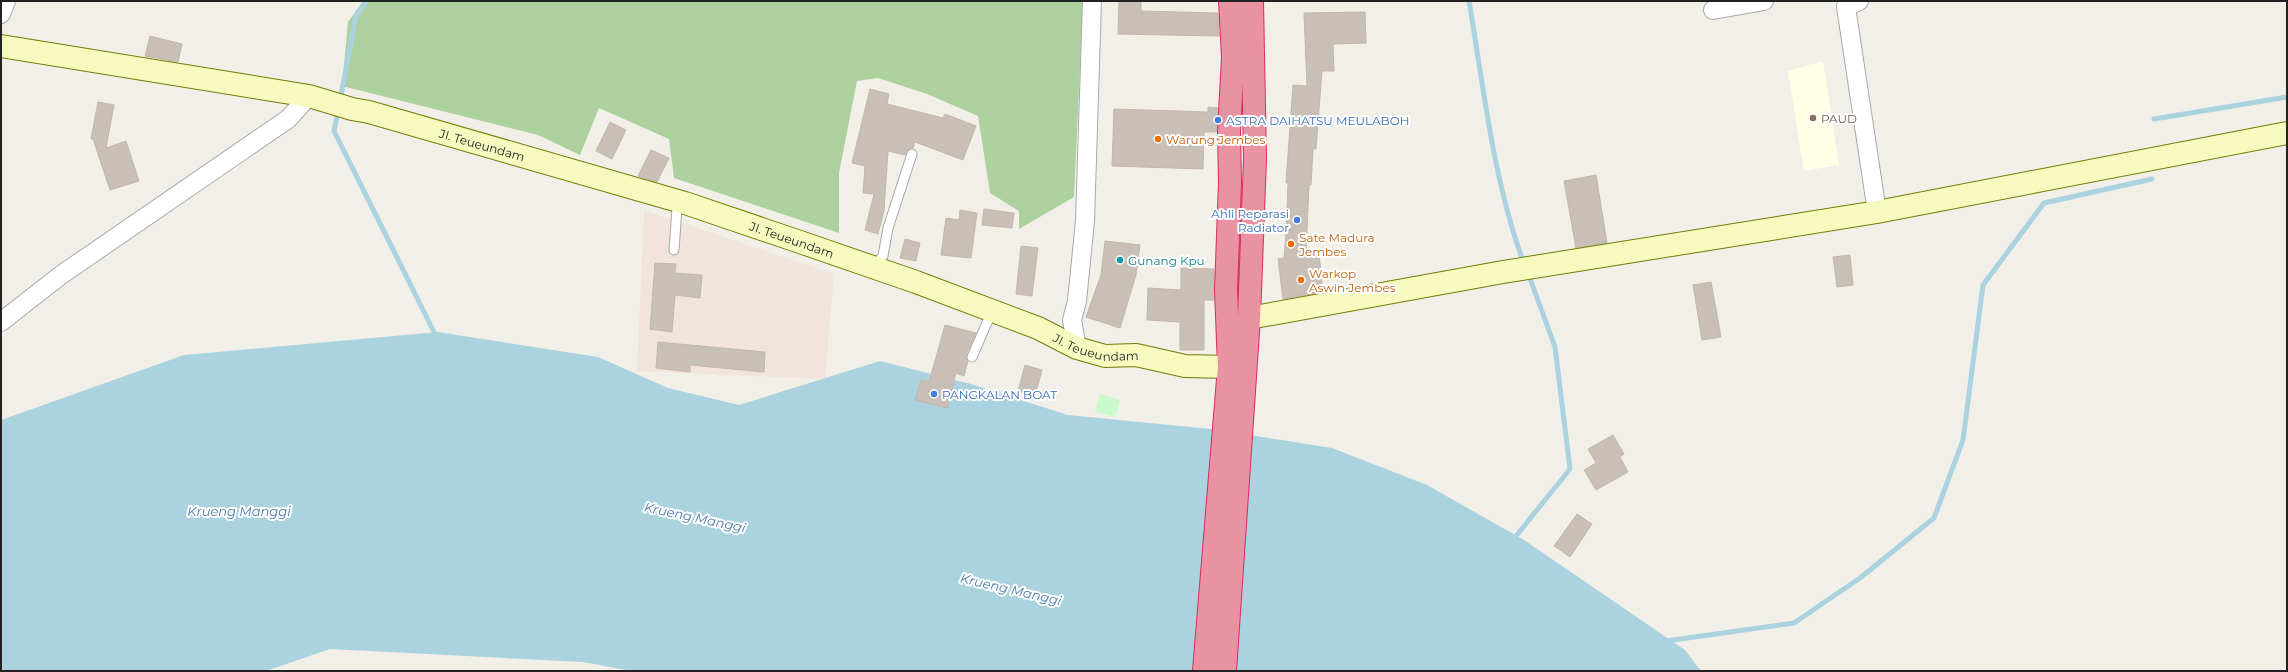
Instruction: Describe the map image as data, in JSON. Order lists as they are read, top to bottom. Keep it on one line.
{"streets":{"street":["JI. Teueundam"]},"water":["Krueng Manggi"],"places":["PAUD","ASTRA DAIHATSU MEULABOH","Warung Jembes","Ahli Reparasi Radiator","Sate Madura Jembes","Gunang Kpu","Warkop Aswin Jembes","PANGKALAN BOAT"]}
